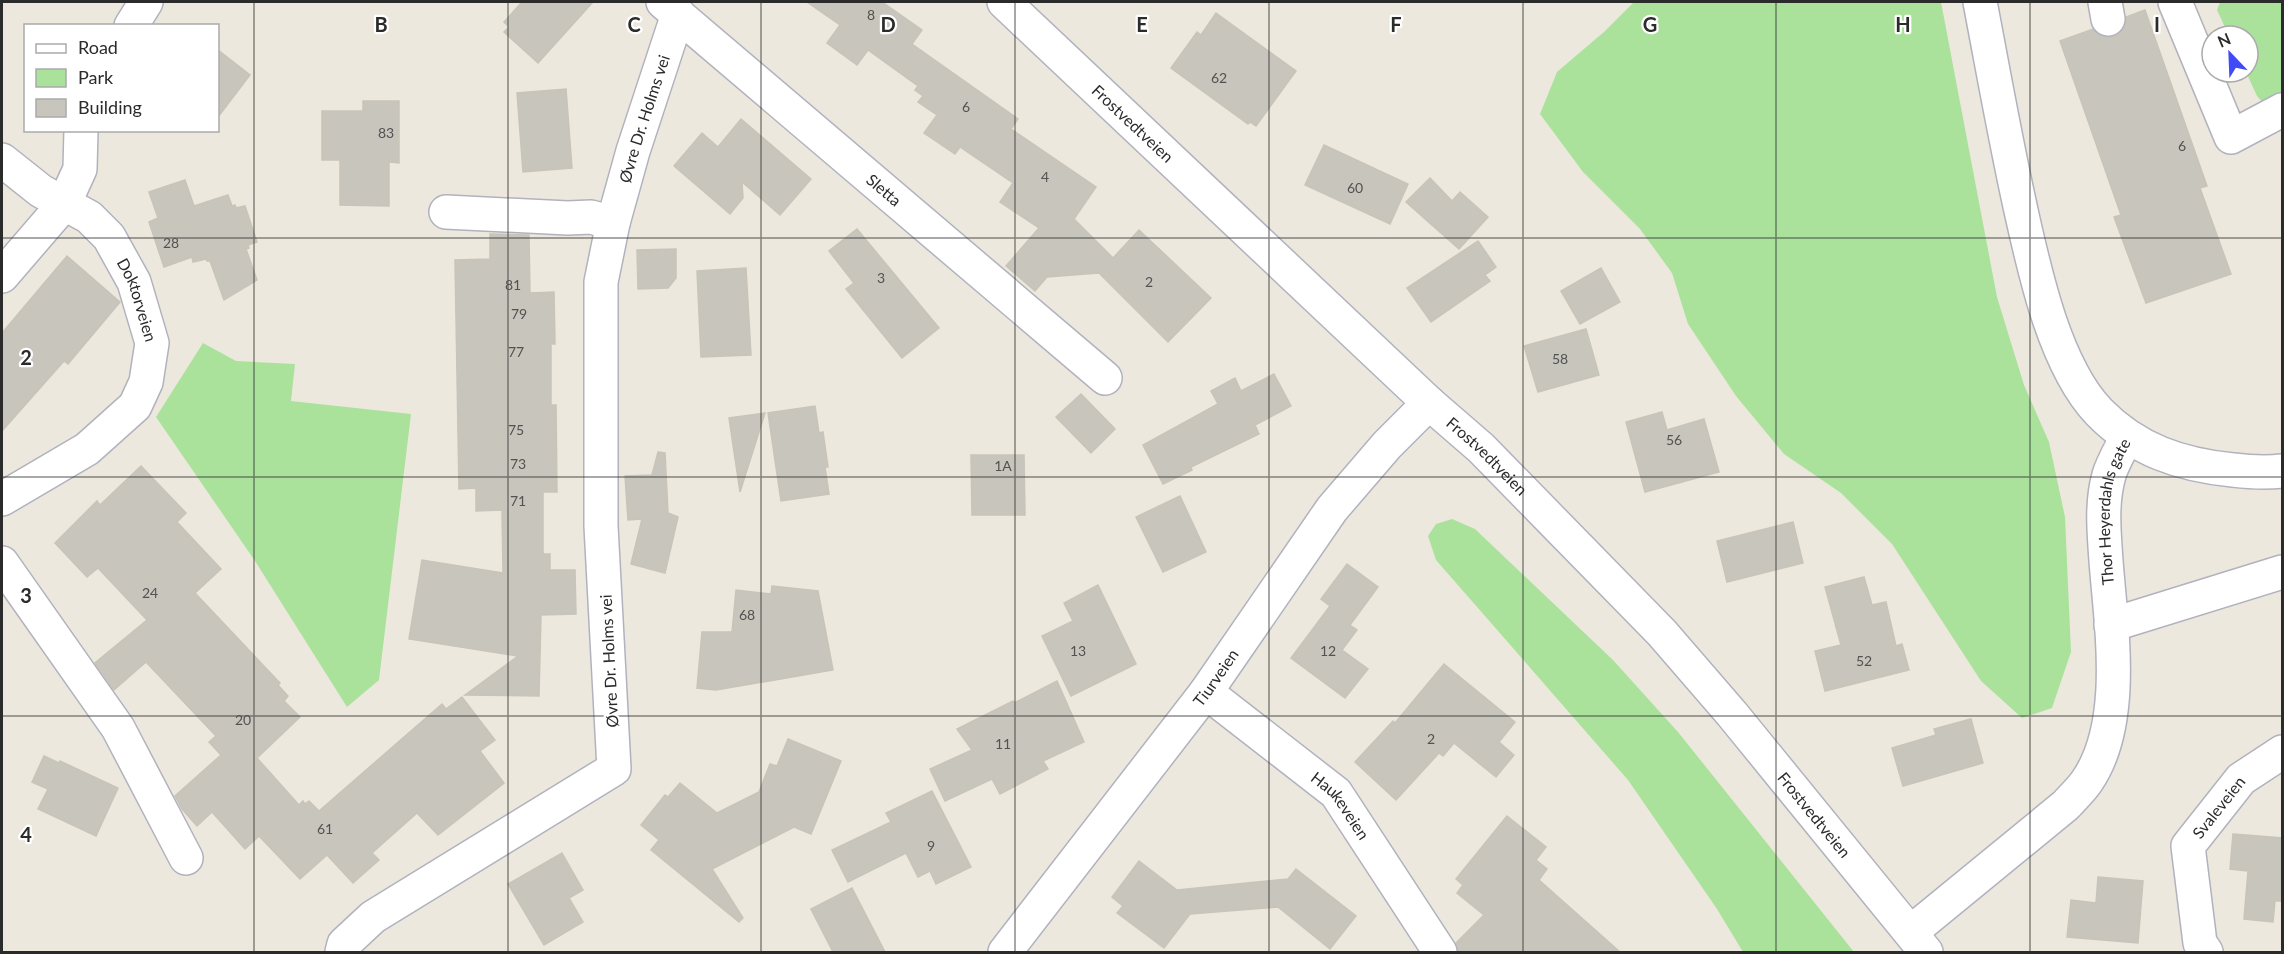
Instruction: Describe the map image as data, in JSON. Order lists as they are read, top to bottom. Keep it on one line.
{"streets":{"street":["Øvre Dr. Holms vei","Frostvedtveien","Sletta","Doktorveien","Thor Heyerdahls gate","Tiurveien","Haukeveien","Svaleveien"]},"crossings":[["Øvre Dr. Holms vei","Sletta"],["Frostvedtveien","Thor Heyerdahls gate"],["Frostvedtveien","Tiurveien"],["Tiurveien","Haukeveien"]],"house_numbers":["8","62","6","83","6","4","60","28","3","2","81","79","77","58","75","56","73","1A","71","24","68","13","12","52","20","2","11","61","9"],"legend":["Road","Park","Building"],"north":"top left","grid":{"columns":["B","C","D","E","F","G","H","I"],"rows":["2","3","4"]}}
